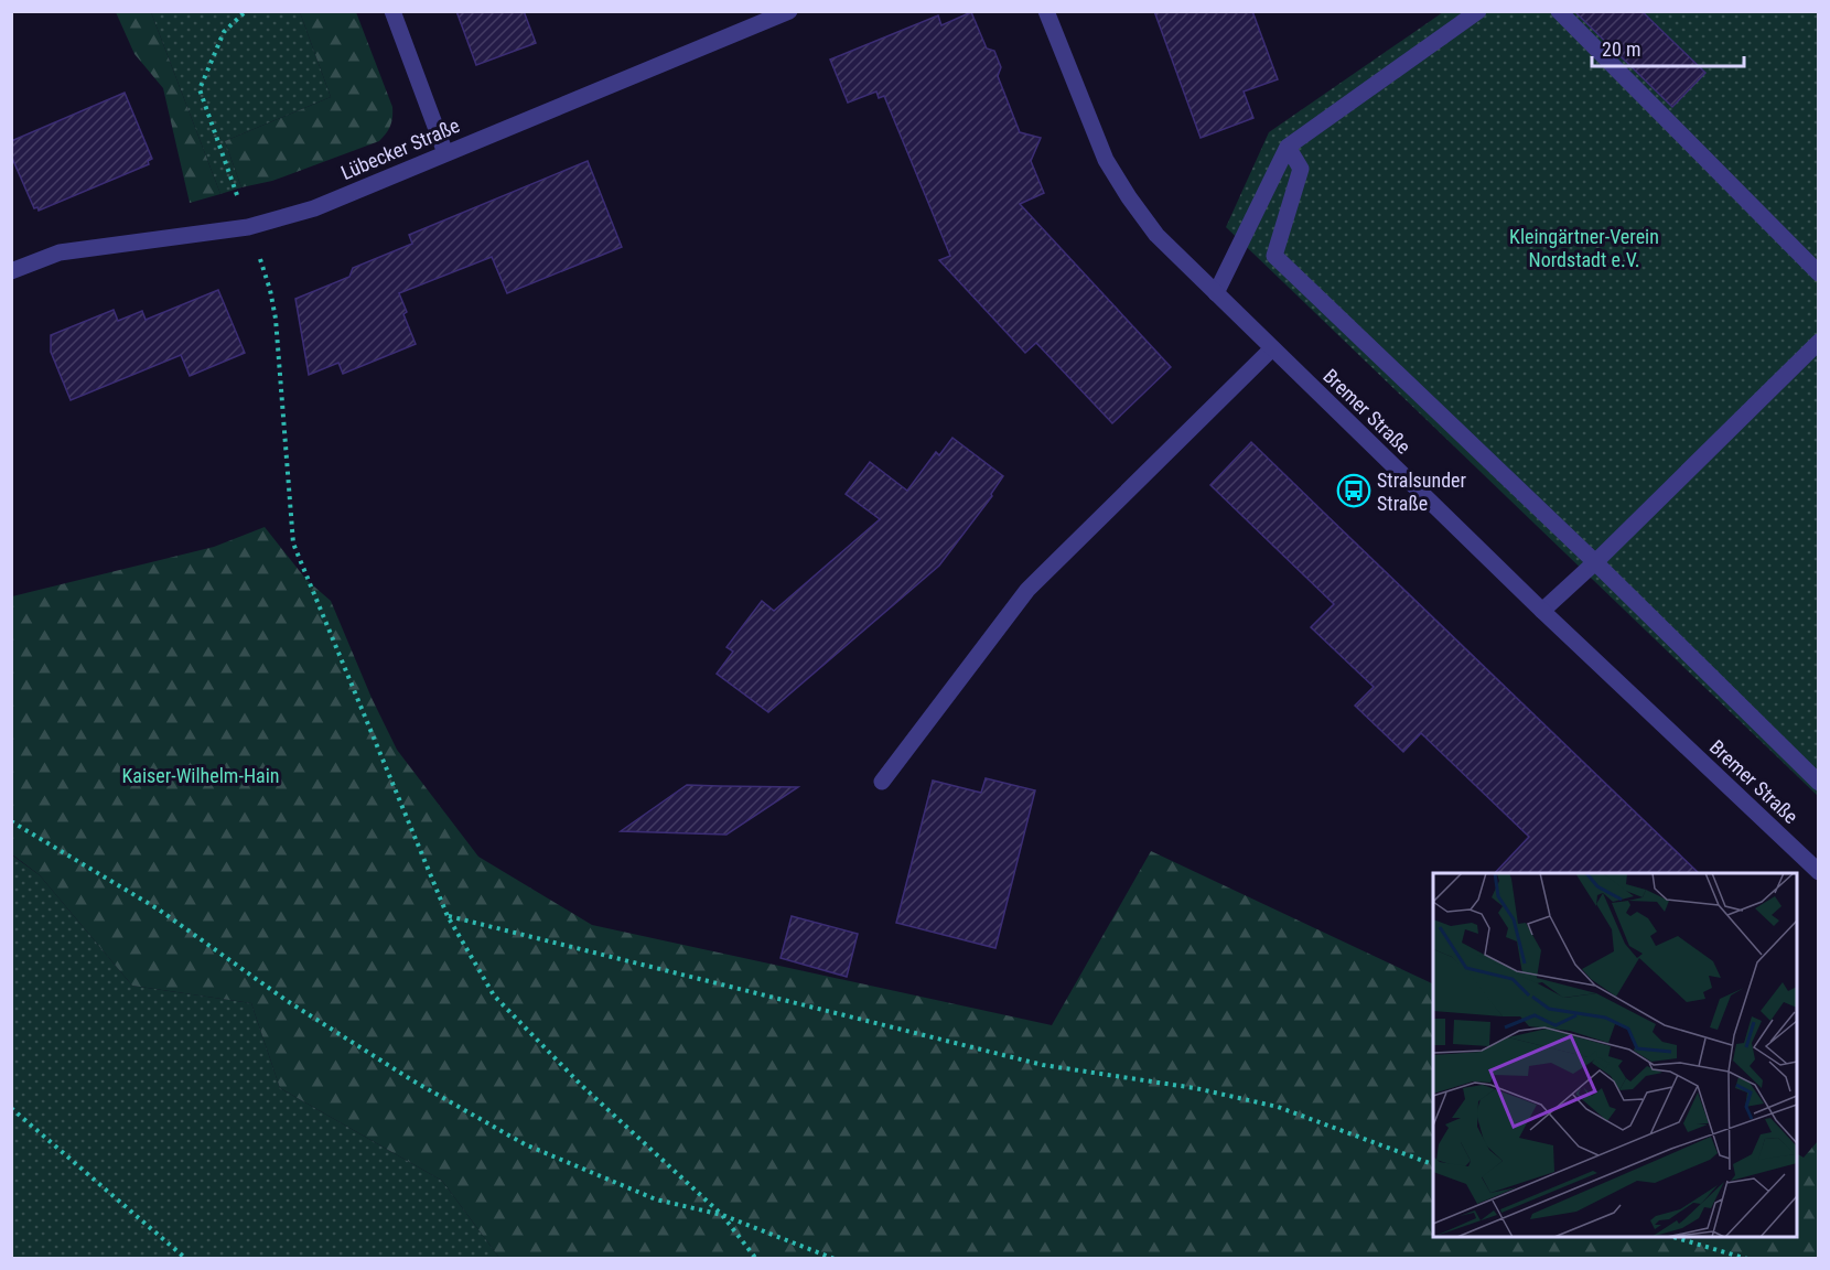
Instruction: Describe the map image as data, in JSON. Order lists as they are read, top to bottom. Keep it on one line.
{"streets":{"street":["Lübecker Straße","Bremer Straße"]},"parks":["Kleingärtner-Verein Nordstadt e.V.","Kaiser-Wilhelm-Hain"],"places":{"bus stop":["Stralsunder Straße"]},"scale_bar":"20 m"}
